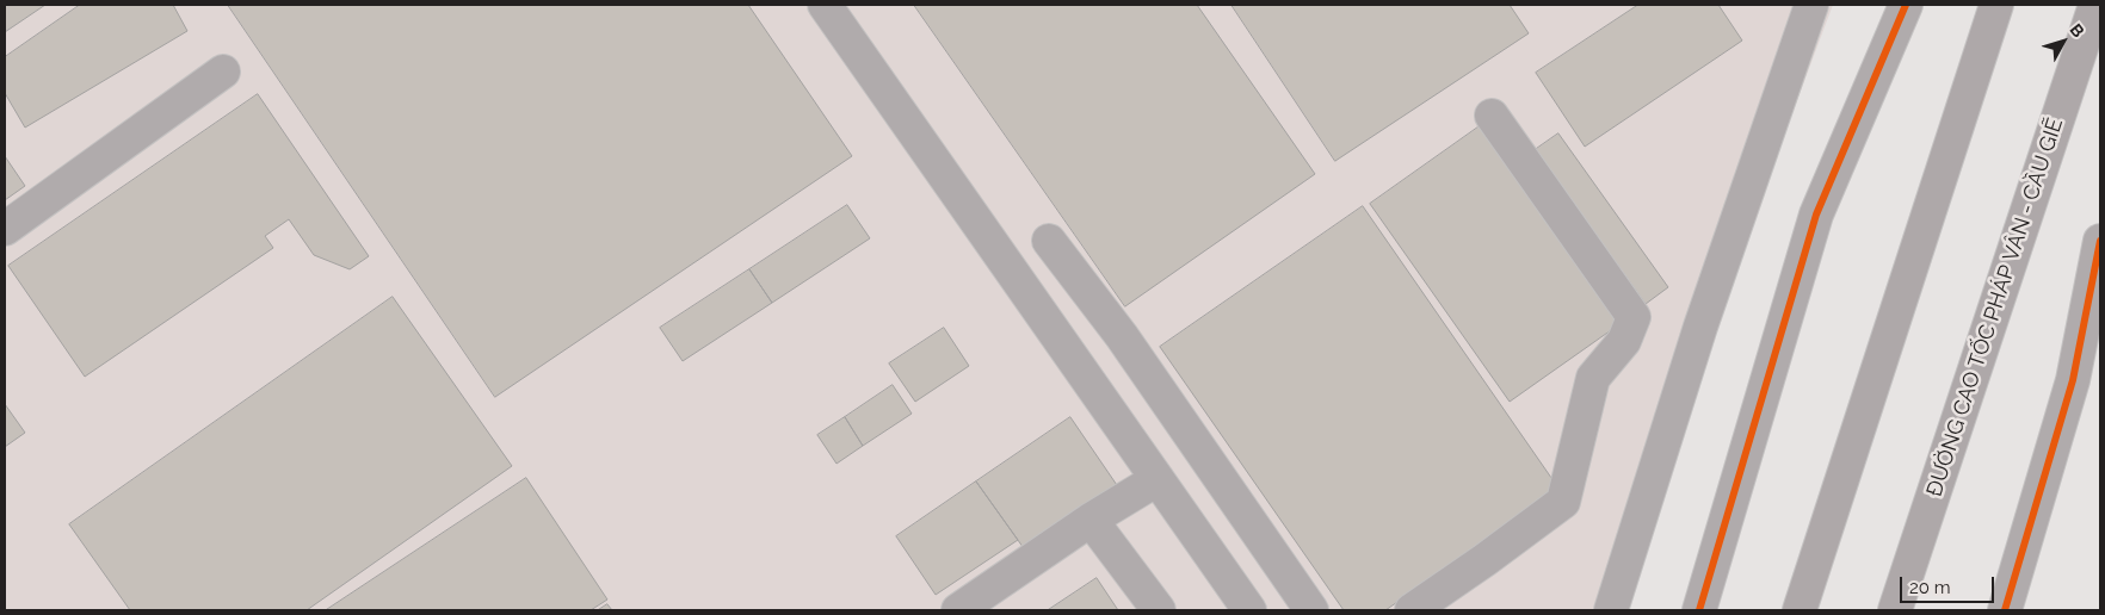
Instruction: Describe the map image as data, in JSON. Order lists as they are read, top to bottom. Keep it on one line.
{"streets":{"highway":["ĐƯỜNG CAO TỐC PHÁP VÂN - CẦU GIẼ"]},"scale_bar":"20 m","north":"top right"}
